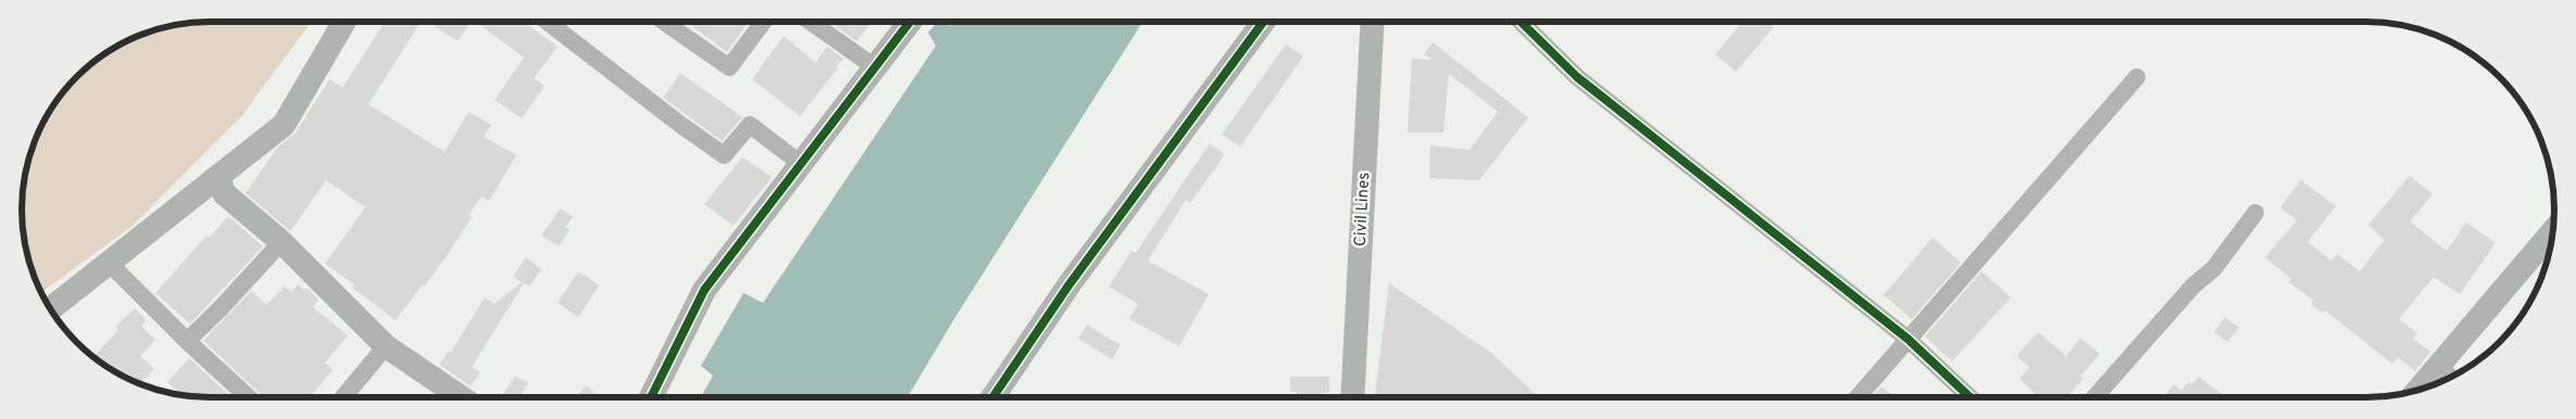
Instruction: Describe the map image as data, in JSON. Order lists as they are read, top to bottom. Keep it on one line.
{"streets":{"street":["Civil Lines"]}}
